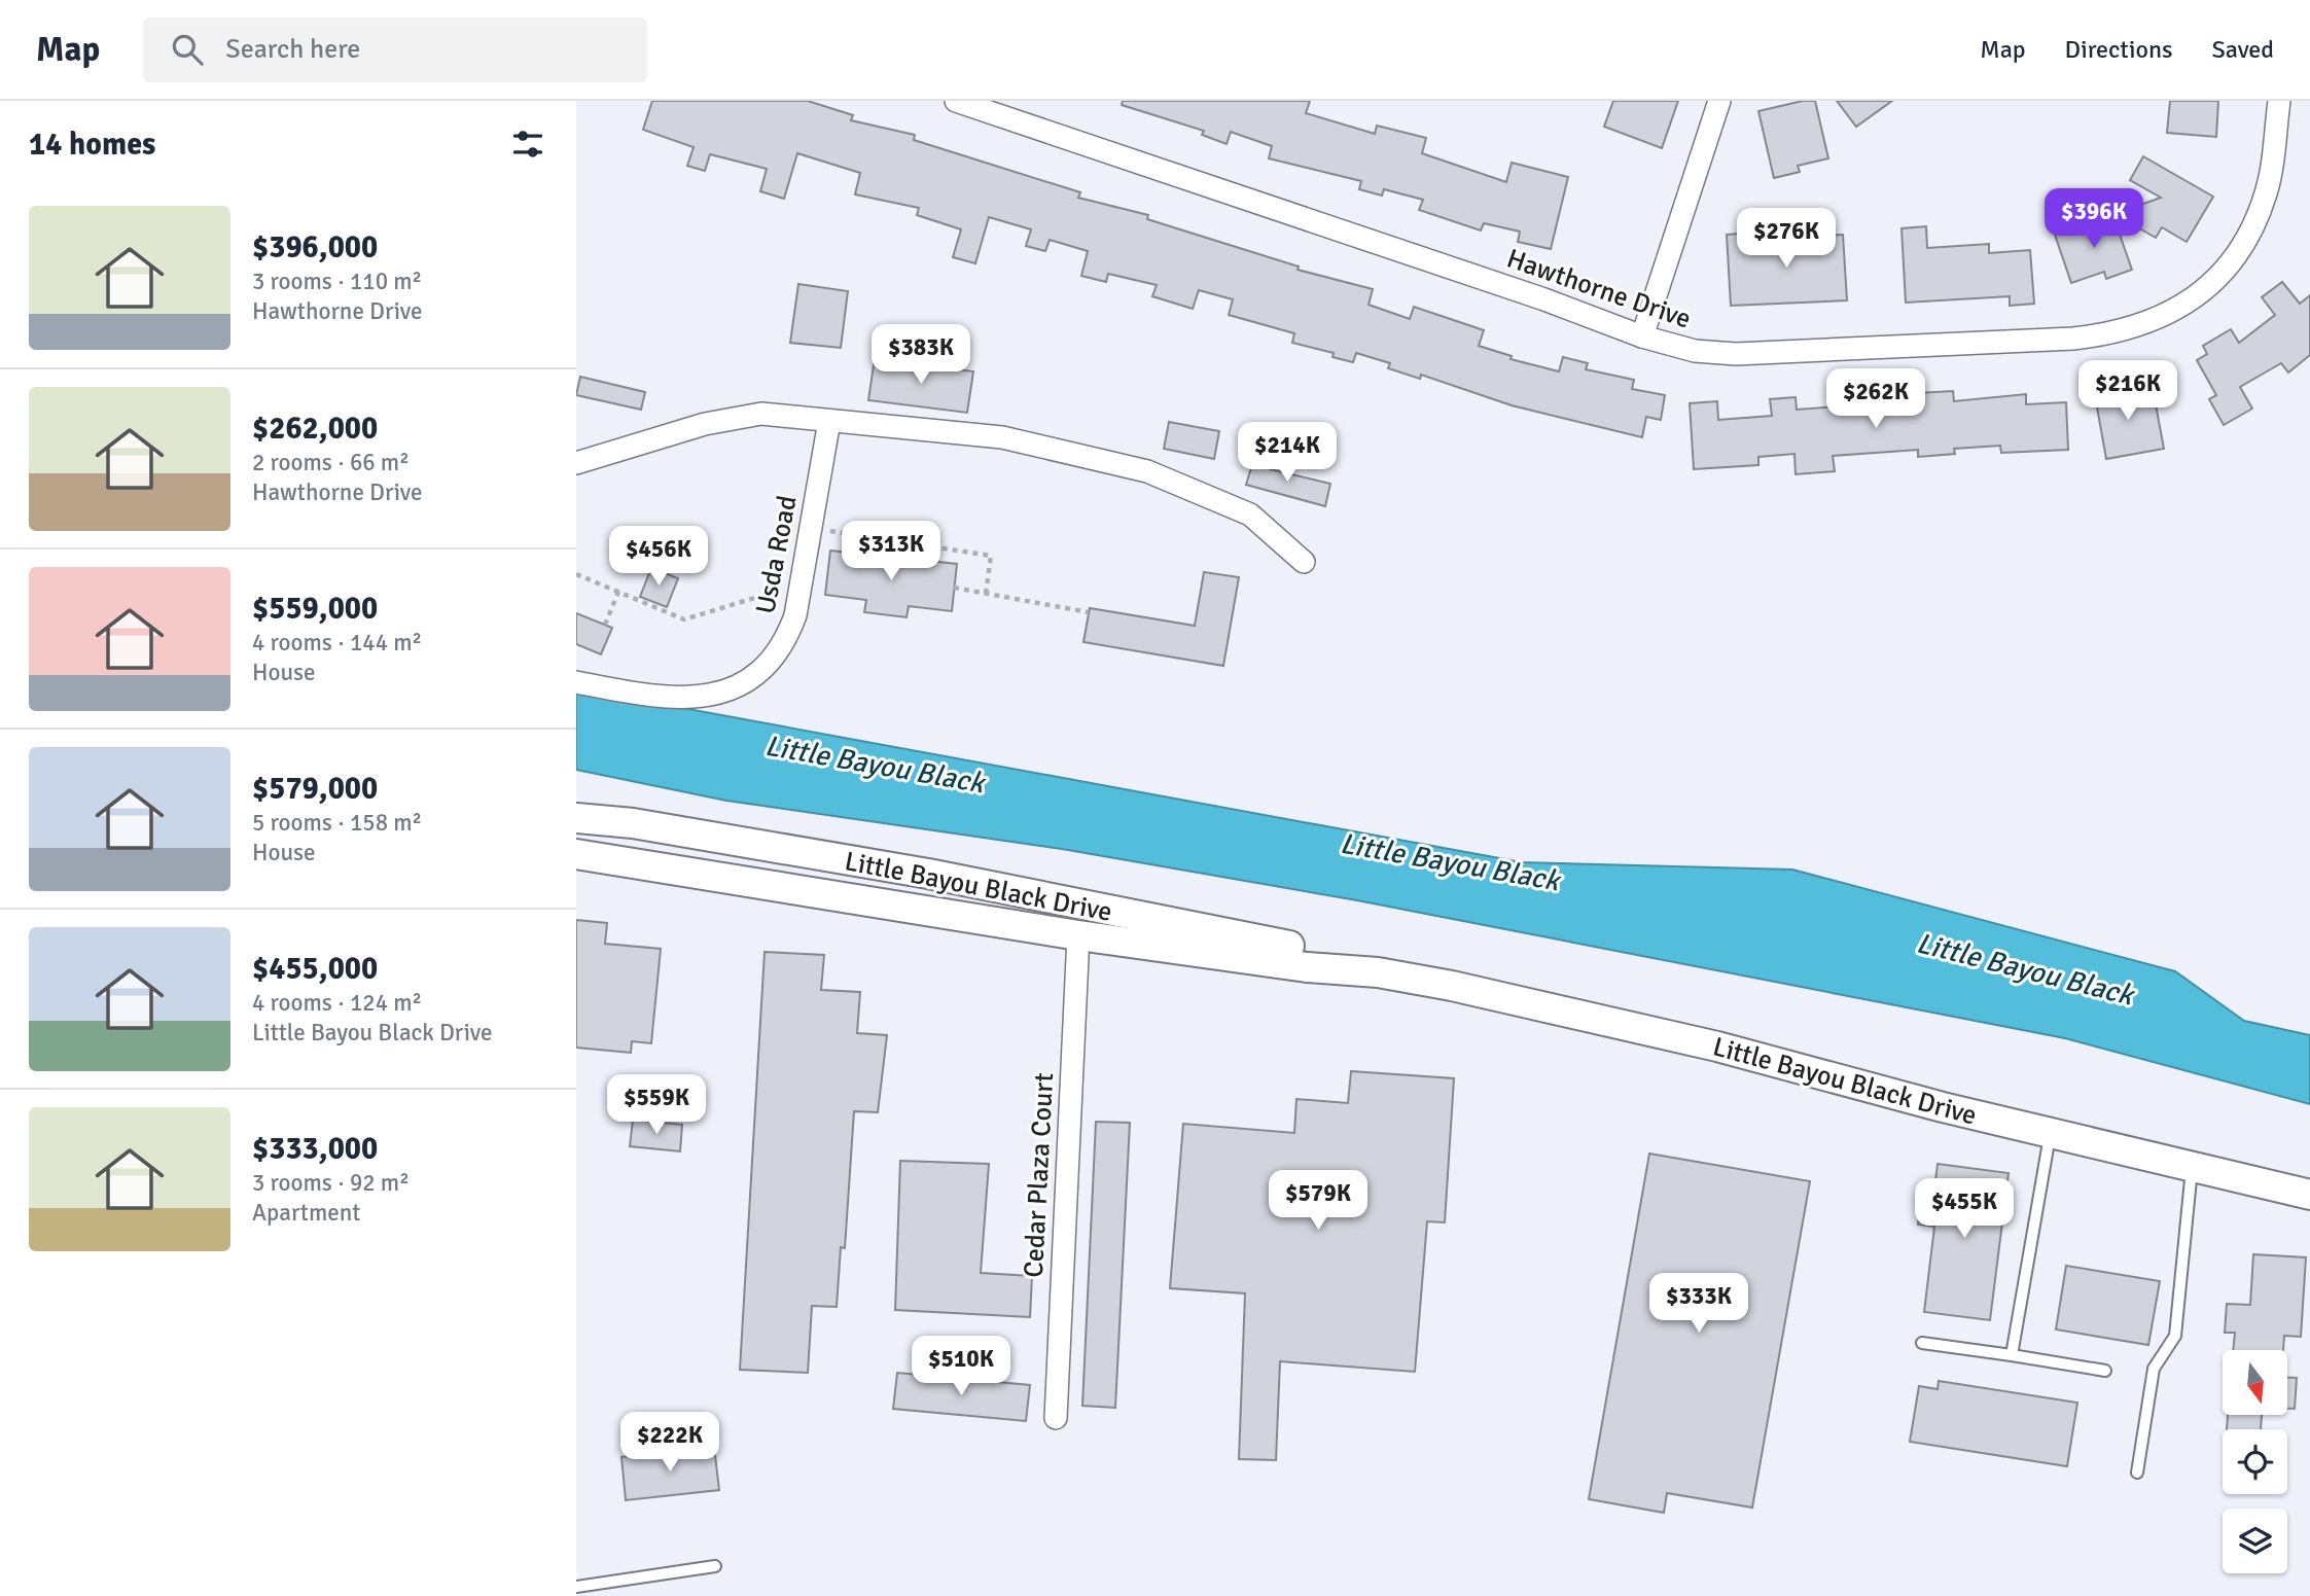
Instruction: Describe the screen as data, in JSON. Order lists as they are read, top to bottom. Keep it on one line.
{"streets":{"main road":["Little Bayou Black Drive"],"street":["Hawthorne Drive","Usda Road","Cedar Plaza Court"]},"crossings":[["Little Bayou Black Drive","Cedar Plaza Court"]],"water":["Little Bayou Black"],"north":"bottom","page":{"header":"Map","search":"Search here","nav":["Map","Directions","Saved"],"heading":"14 homes","list":[{"name":"$396,000","note":"3 rooms · 110 m² · Hawthorne Drive"},{"name":"$262,000","note":"2 rooms · 66 m² · Hawthorne Drive"},{"name":"$559,000","note":"4 rooms · 144 m² · House"},{"name":"$579,000","note":"5 rooms · 158 m² · House"},{"name":"$455,000","note":"4 rooms · 124 m² · Little Bayou Black Drive"},{"name":"$333,000","note":"3 rooms · 92 m² · Apartment"}],"price":["$396K","$276K","$383K","$216K","$262K","$214K","$313K","$456K","$559K","$579K","$455K","$333K","$510K","$222K"]}}
